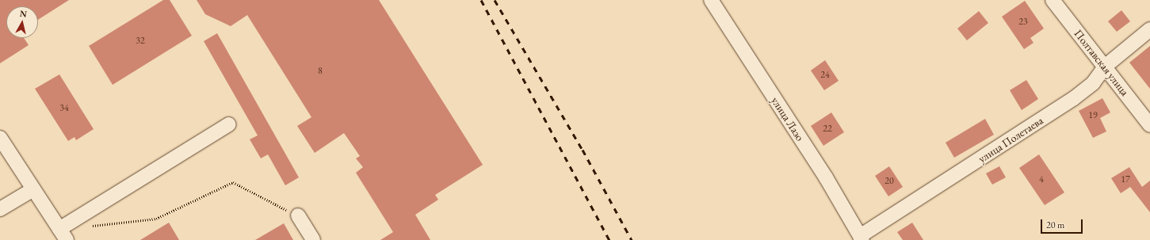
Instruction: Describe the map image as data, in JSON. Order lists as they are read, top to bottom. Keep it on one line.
{"streets":{"street":["Полтавская улица","улица Лазо","улица Полетаева"]},"crossings":[["Полтавская улица","улица Полетаева"],["улица Лазо","улица Полетаева"]],"house_numbers":["23","32","8","24","34","19","22","4","17","20"],"scale_bar":"20 m","north":"top"}
